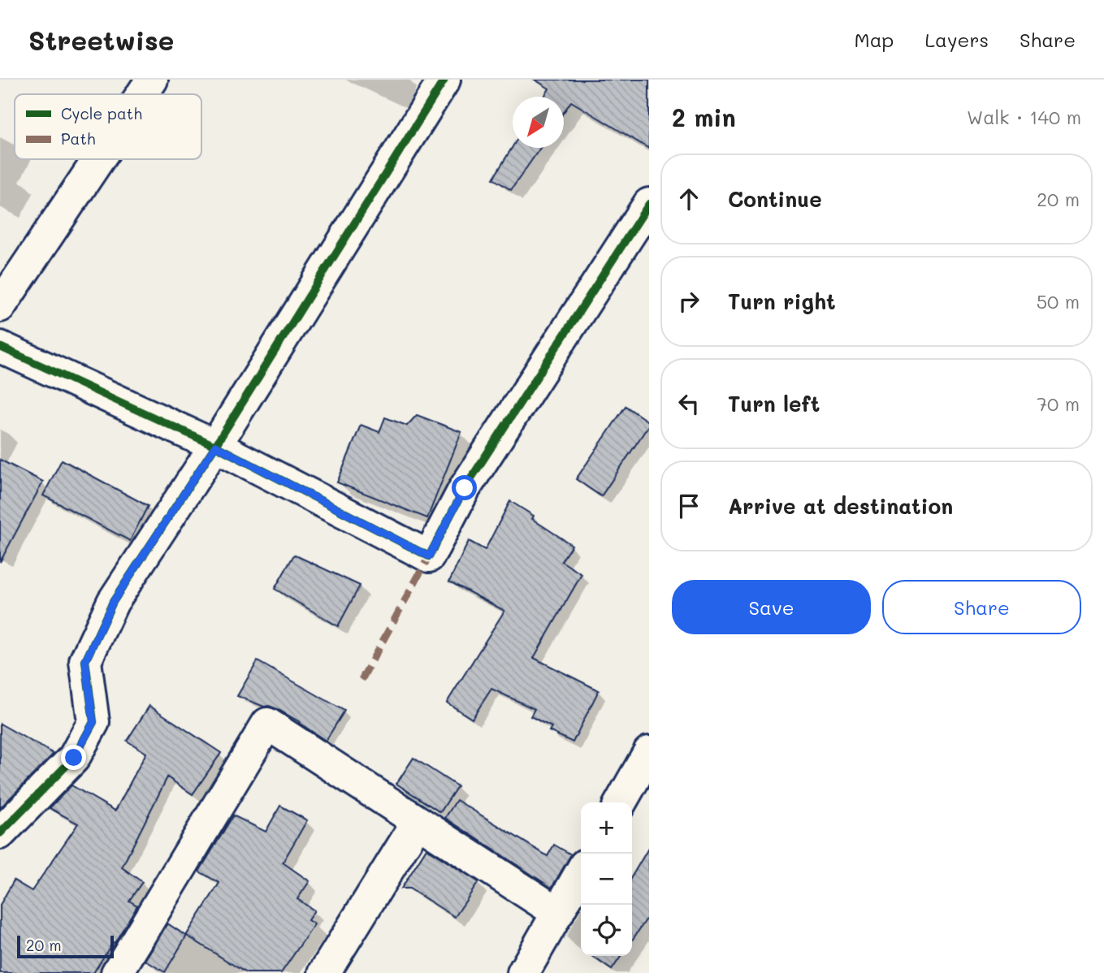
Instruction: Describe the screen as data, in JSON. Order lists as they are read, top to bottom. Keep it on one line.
{"legend":["Cycle path","Path"],"scale_bar":"20 m","north":"bottom left","page":{"header":"Streetwise","nav":["Map","Layers","Share"],"heading":["2 min","Walk · 140 m"],"list":[["Continue","20 m"],["Turn right","50 m"],["Turn left","70 m"],"Arrive at destination"],"buttons":["Save","Share"],"map_buttons":["+","−"],"scale":"20 m"}}
